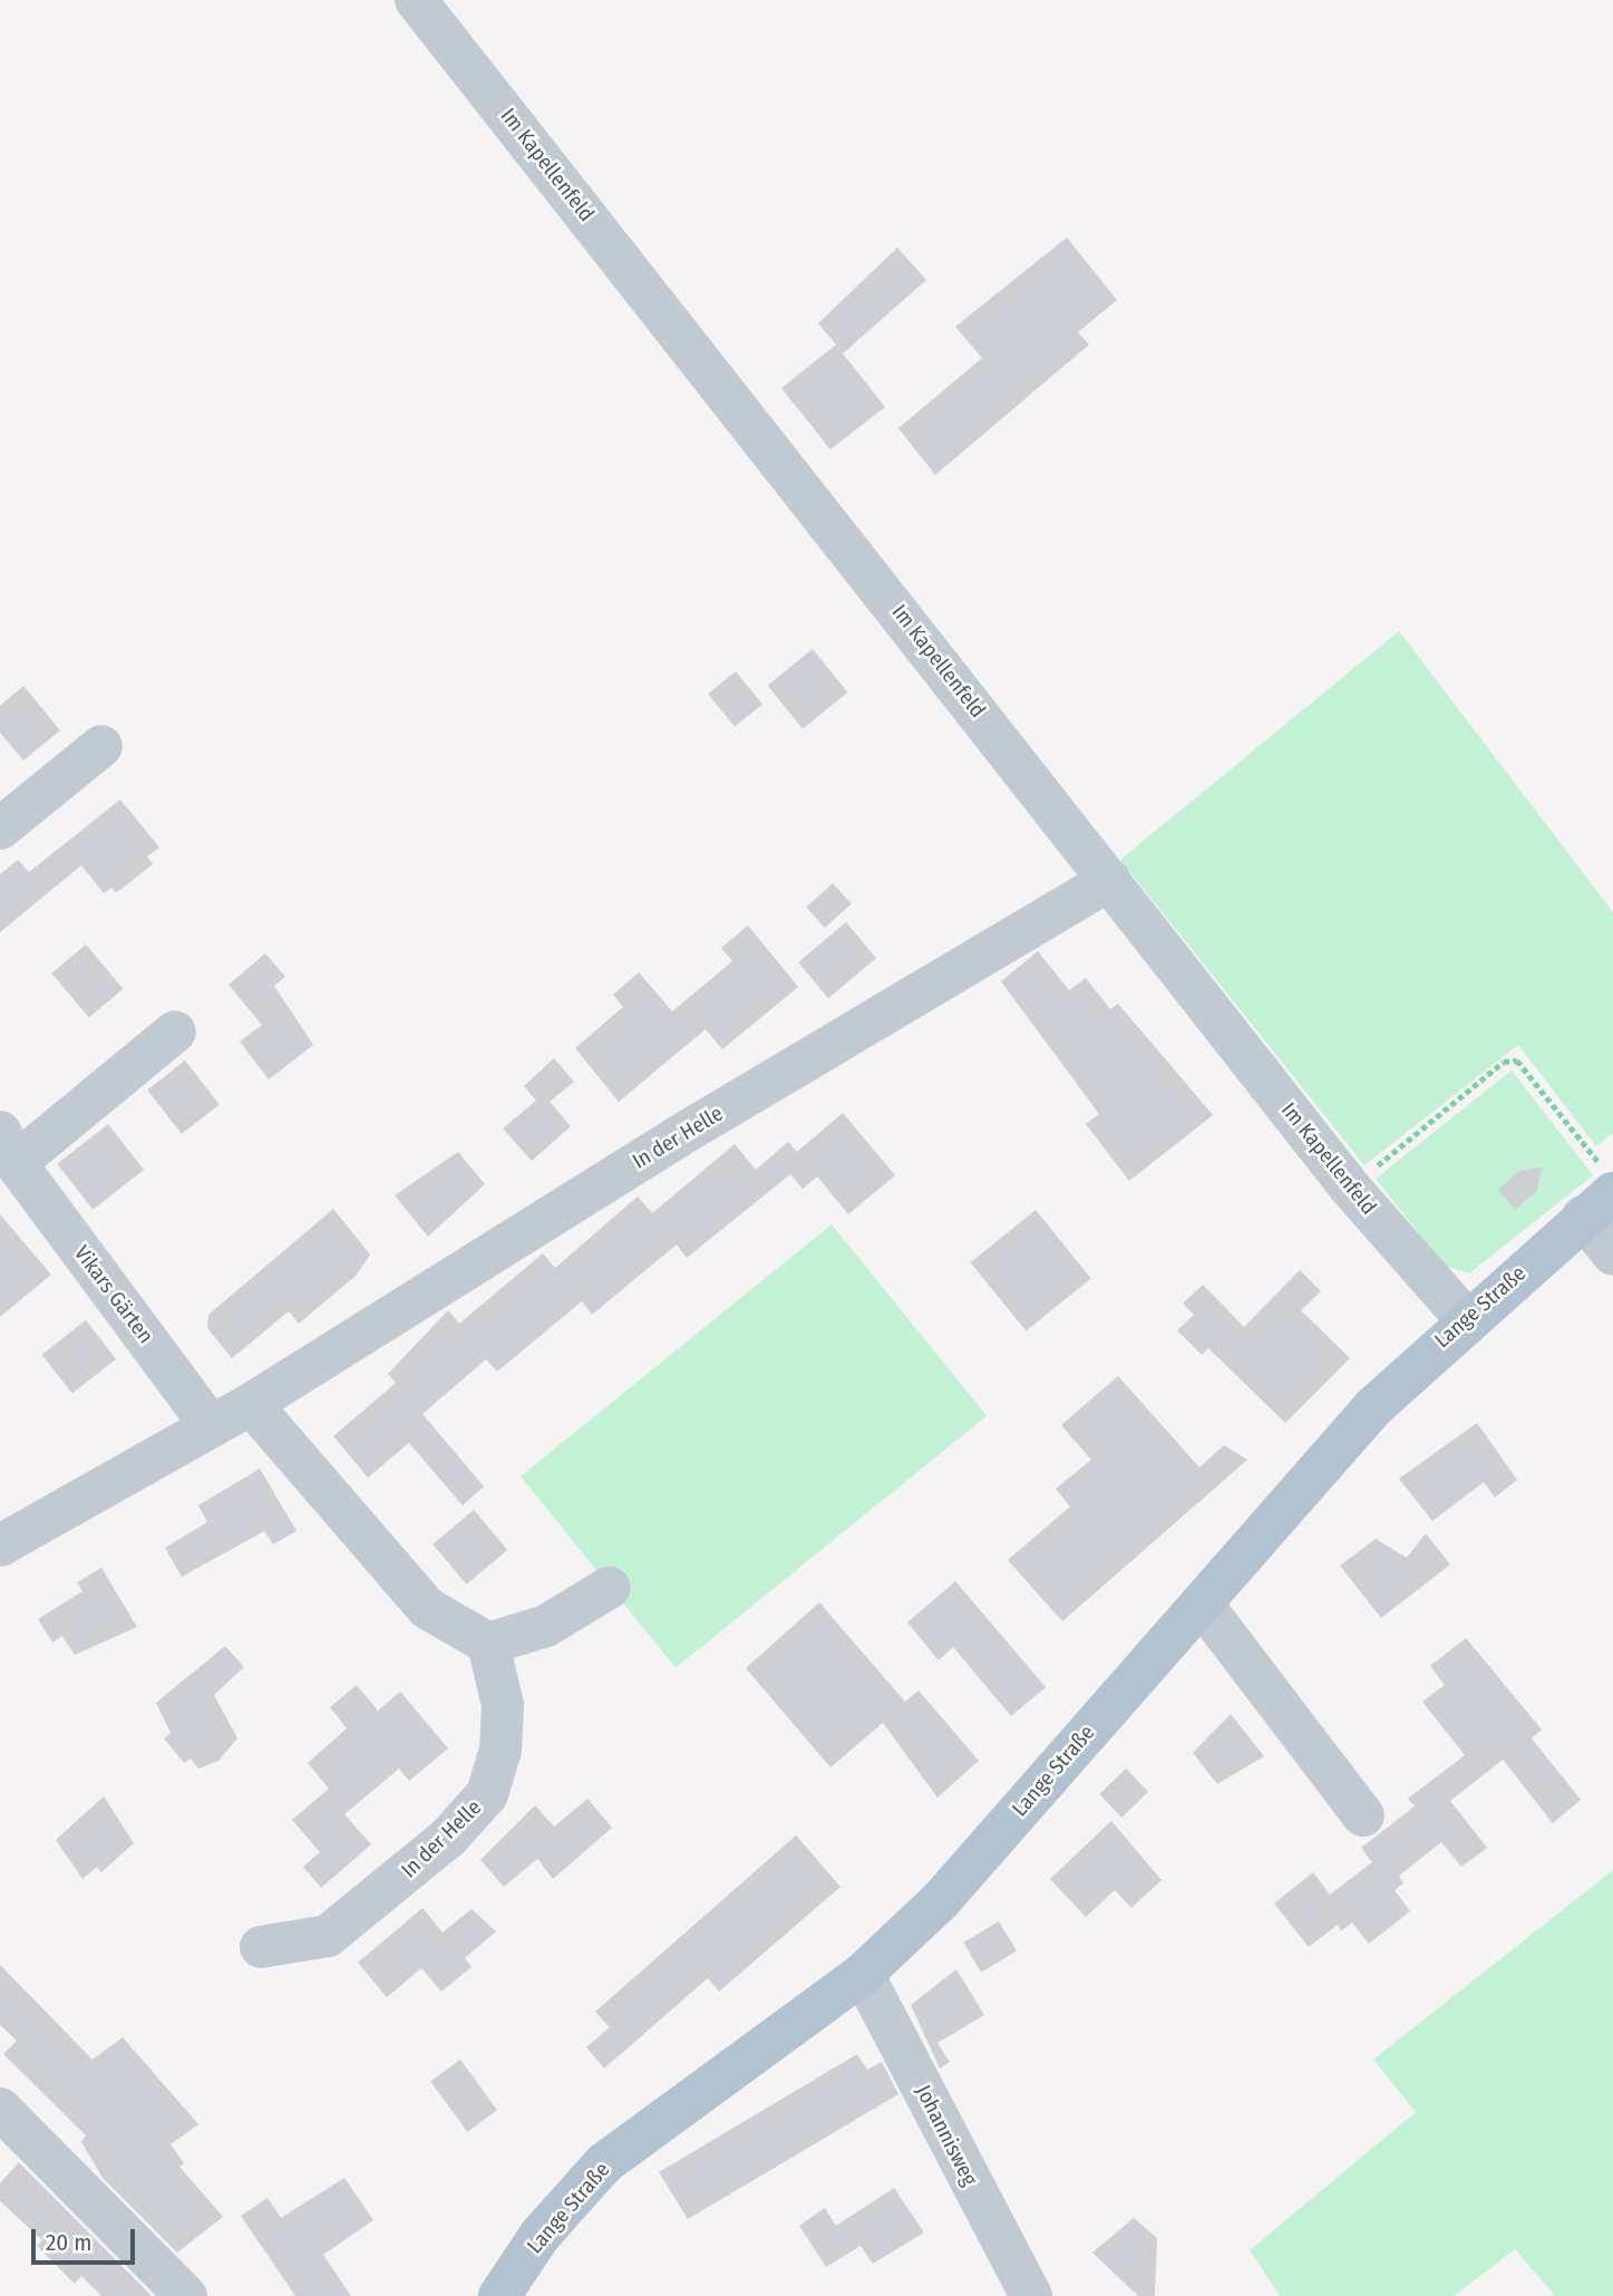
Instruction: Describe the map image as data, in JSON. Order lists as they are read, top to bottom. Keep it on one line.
{"streets":{"main road":["Lange Straße"],"street":["Im Kapellenfeld","In der Helle","Vikars Gärten","Johannisweg"]},"crossings":[["Im Kapellenfeld","In der Helle"],["Im Kapellenfeld","Lange Straße"],["In der Helle","Vikars Gärten"],["Lange Straße","Johannisweg"]],"scale_bar":"20 m"}
